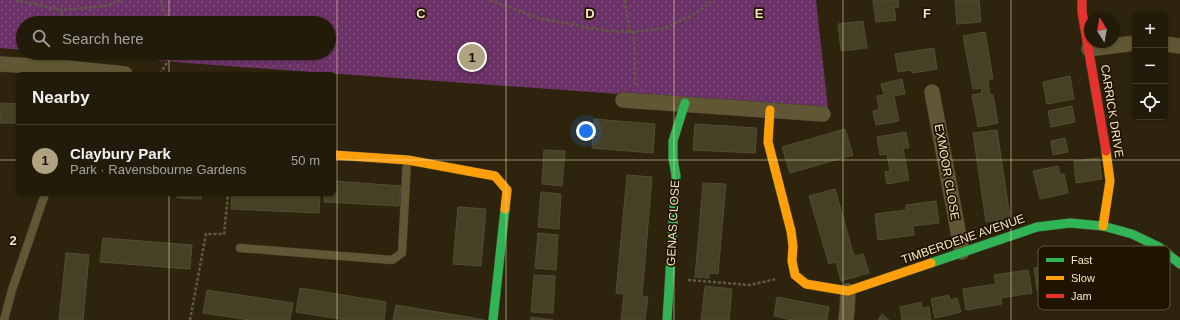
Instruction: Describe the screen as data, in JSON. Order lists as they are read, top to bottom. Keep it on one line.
{"streets":{"street":["CARRICK DRIVE","EXMOOR CLOSE","GENAS CLOSE","TIMBERDENE AVENUE"]},"crossings":[["CARRICK DRIVE","TIMBERDENE AVENUE"],["EXMOOR CLOSE","TIMBERDENE AVENUE"]],"legend":["Fast","Slow","Jam"],"north":"top","page":{"map_buttons":["+","−"],"search":"Search here","pins":"1","heading":"Nearby","list":[{"mark":"1","name":"Claybury Park","note":"Park · Ravensbourne Gardens","value":"50 m"}]},"grid":{"columns":["C","D","E","F"],"rows":["2"]}}
